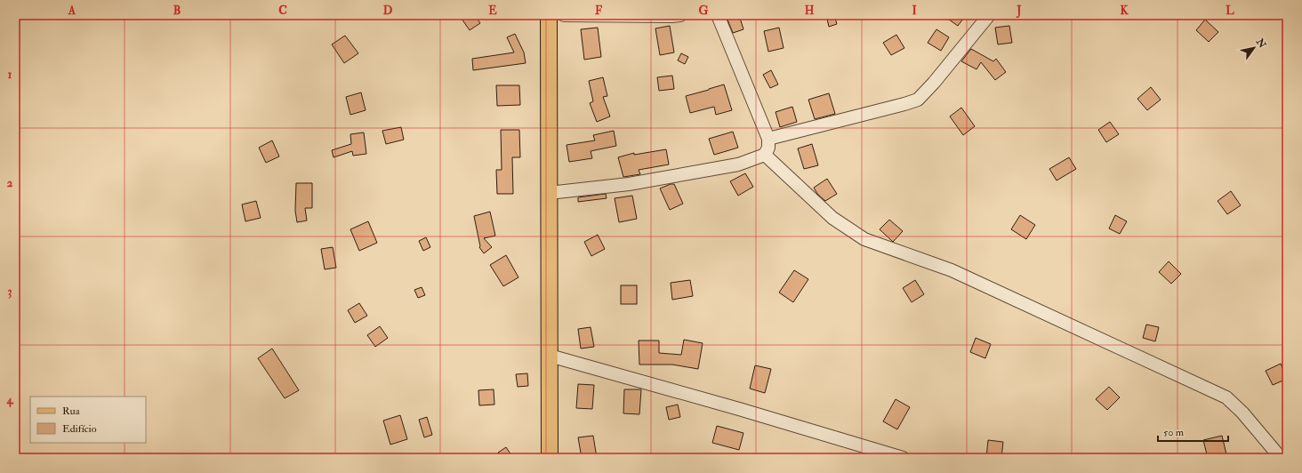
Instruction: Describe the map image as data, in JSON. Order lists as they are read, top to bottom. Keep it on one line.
{"legend":["Rua","Edifício"],"scale_bar":"50 m","north":"top right","grid":{"columns":["A","B","C","D","E","F","G","H","I","J","K","L"],"rows":["1","2","3","4"]}}
